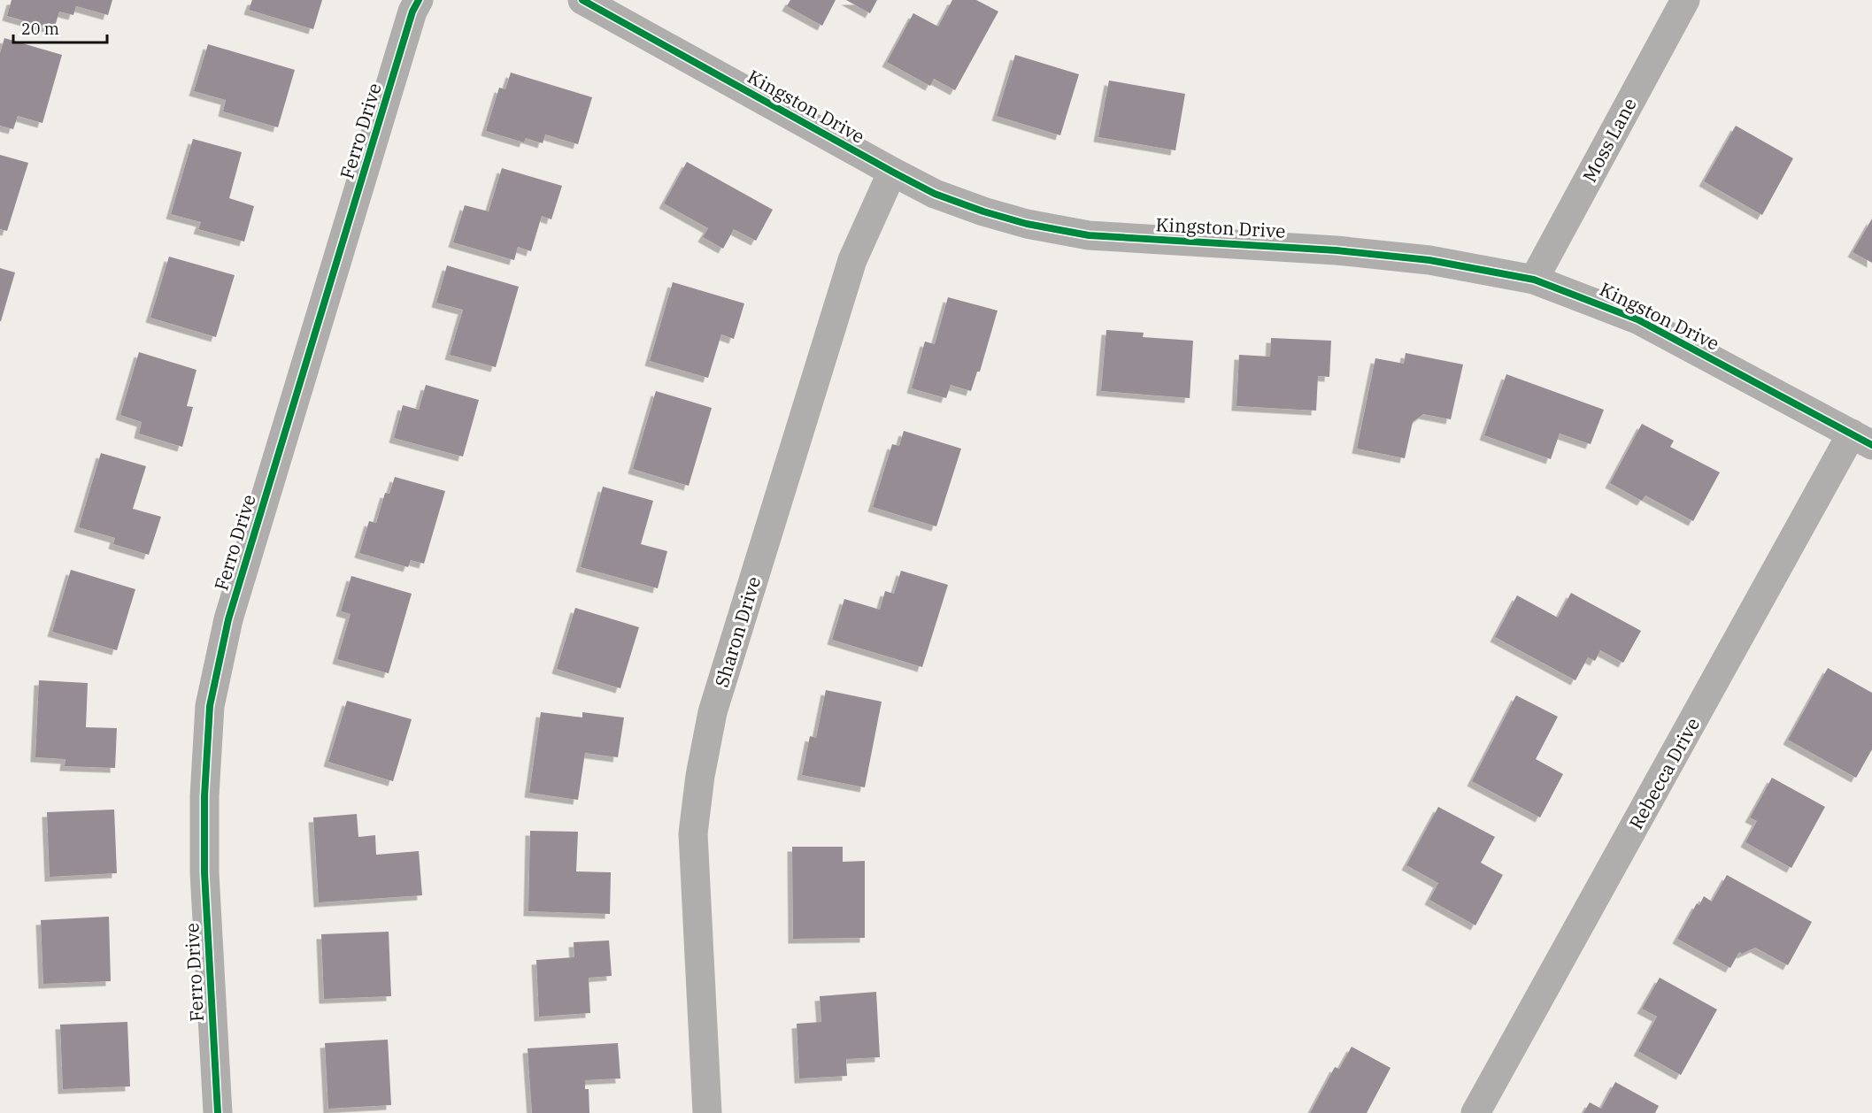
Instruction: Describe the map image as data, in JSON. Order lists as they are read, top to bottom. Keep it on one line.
{"streets":{"street":["Kingston Drive","Ferro Drive","Moss Lane","Sharon Drive","Rebecca Drive"]},"crossings":[["Kingston Drive","Moss Lane"],["Kingston Drive","Sharon Drive"],["Kingston Drive","Rebecca Drive"]],"scale_bar":"20 m"}
